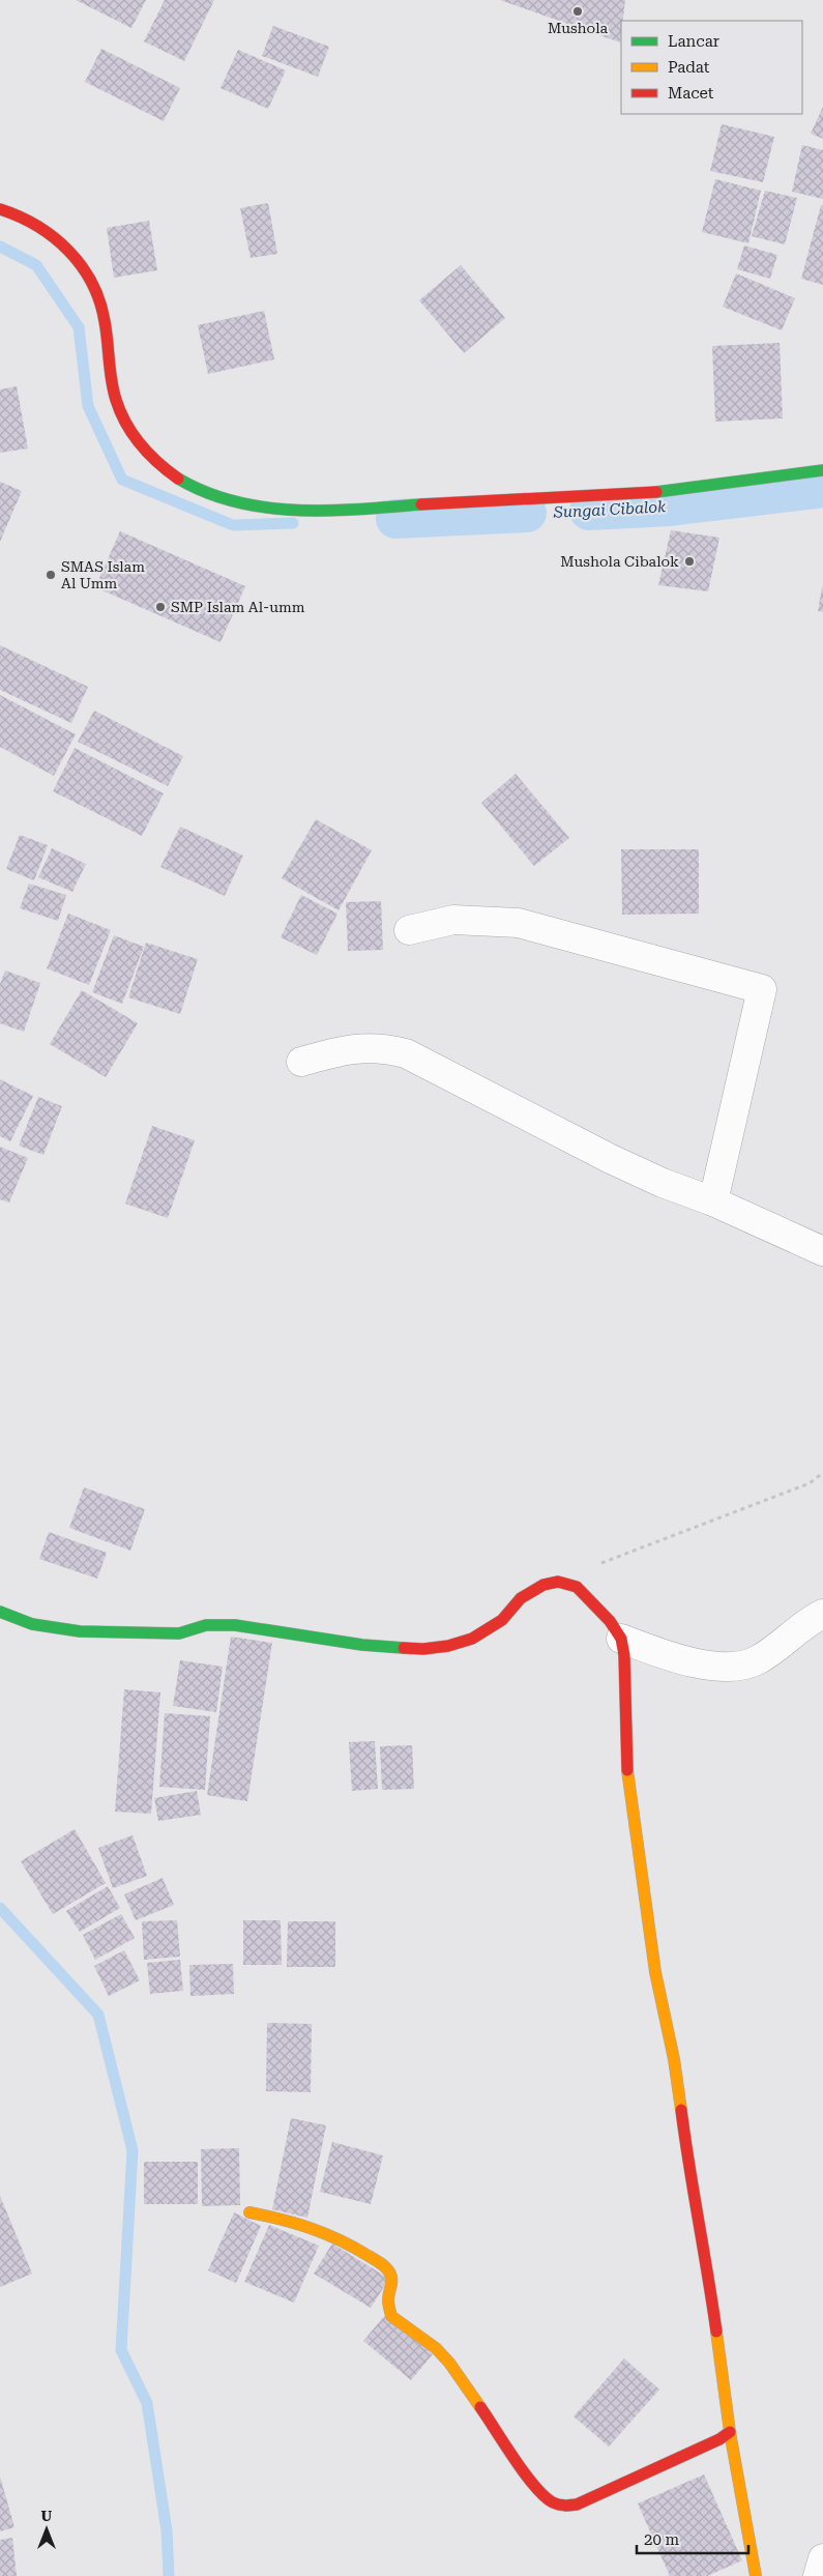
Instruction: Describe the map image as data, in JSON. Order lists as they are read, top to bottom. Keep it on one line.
{"water":["Sungai Cibalok"],"places":["Mushola","Mushola Cibalok","SMAS Islam Al Umm","SMP Islam Al-umm"],"legend":["Lancar","Padat","Macet"],"scale_bar":"20 m","north":"top"}
